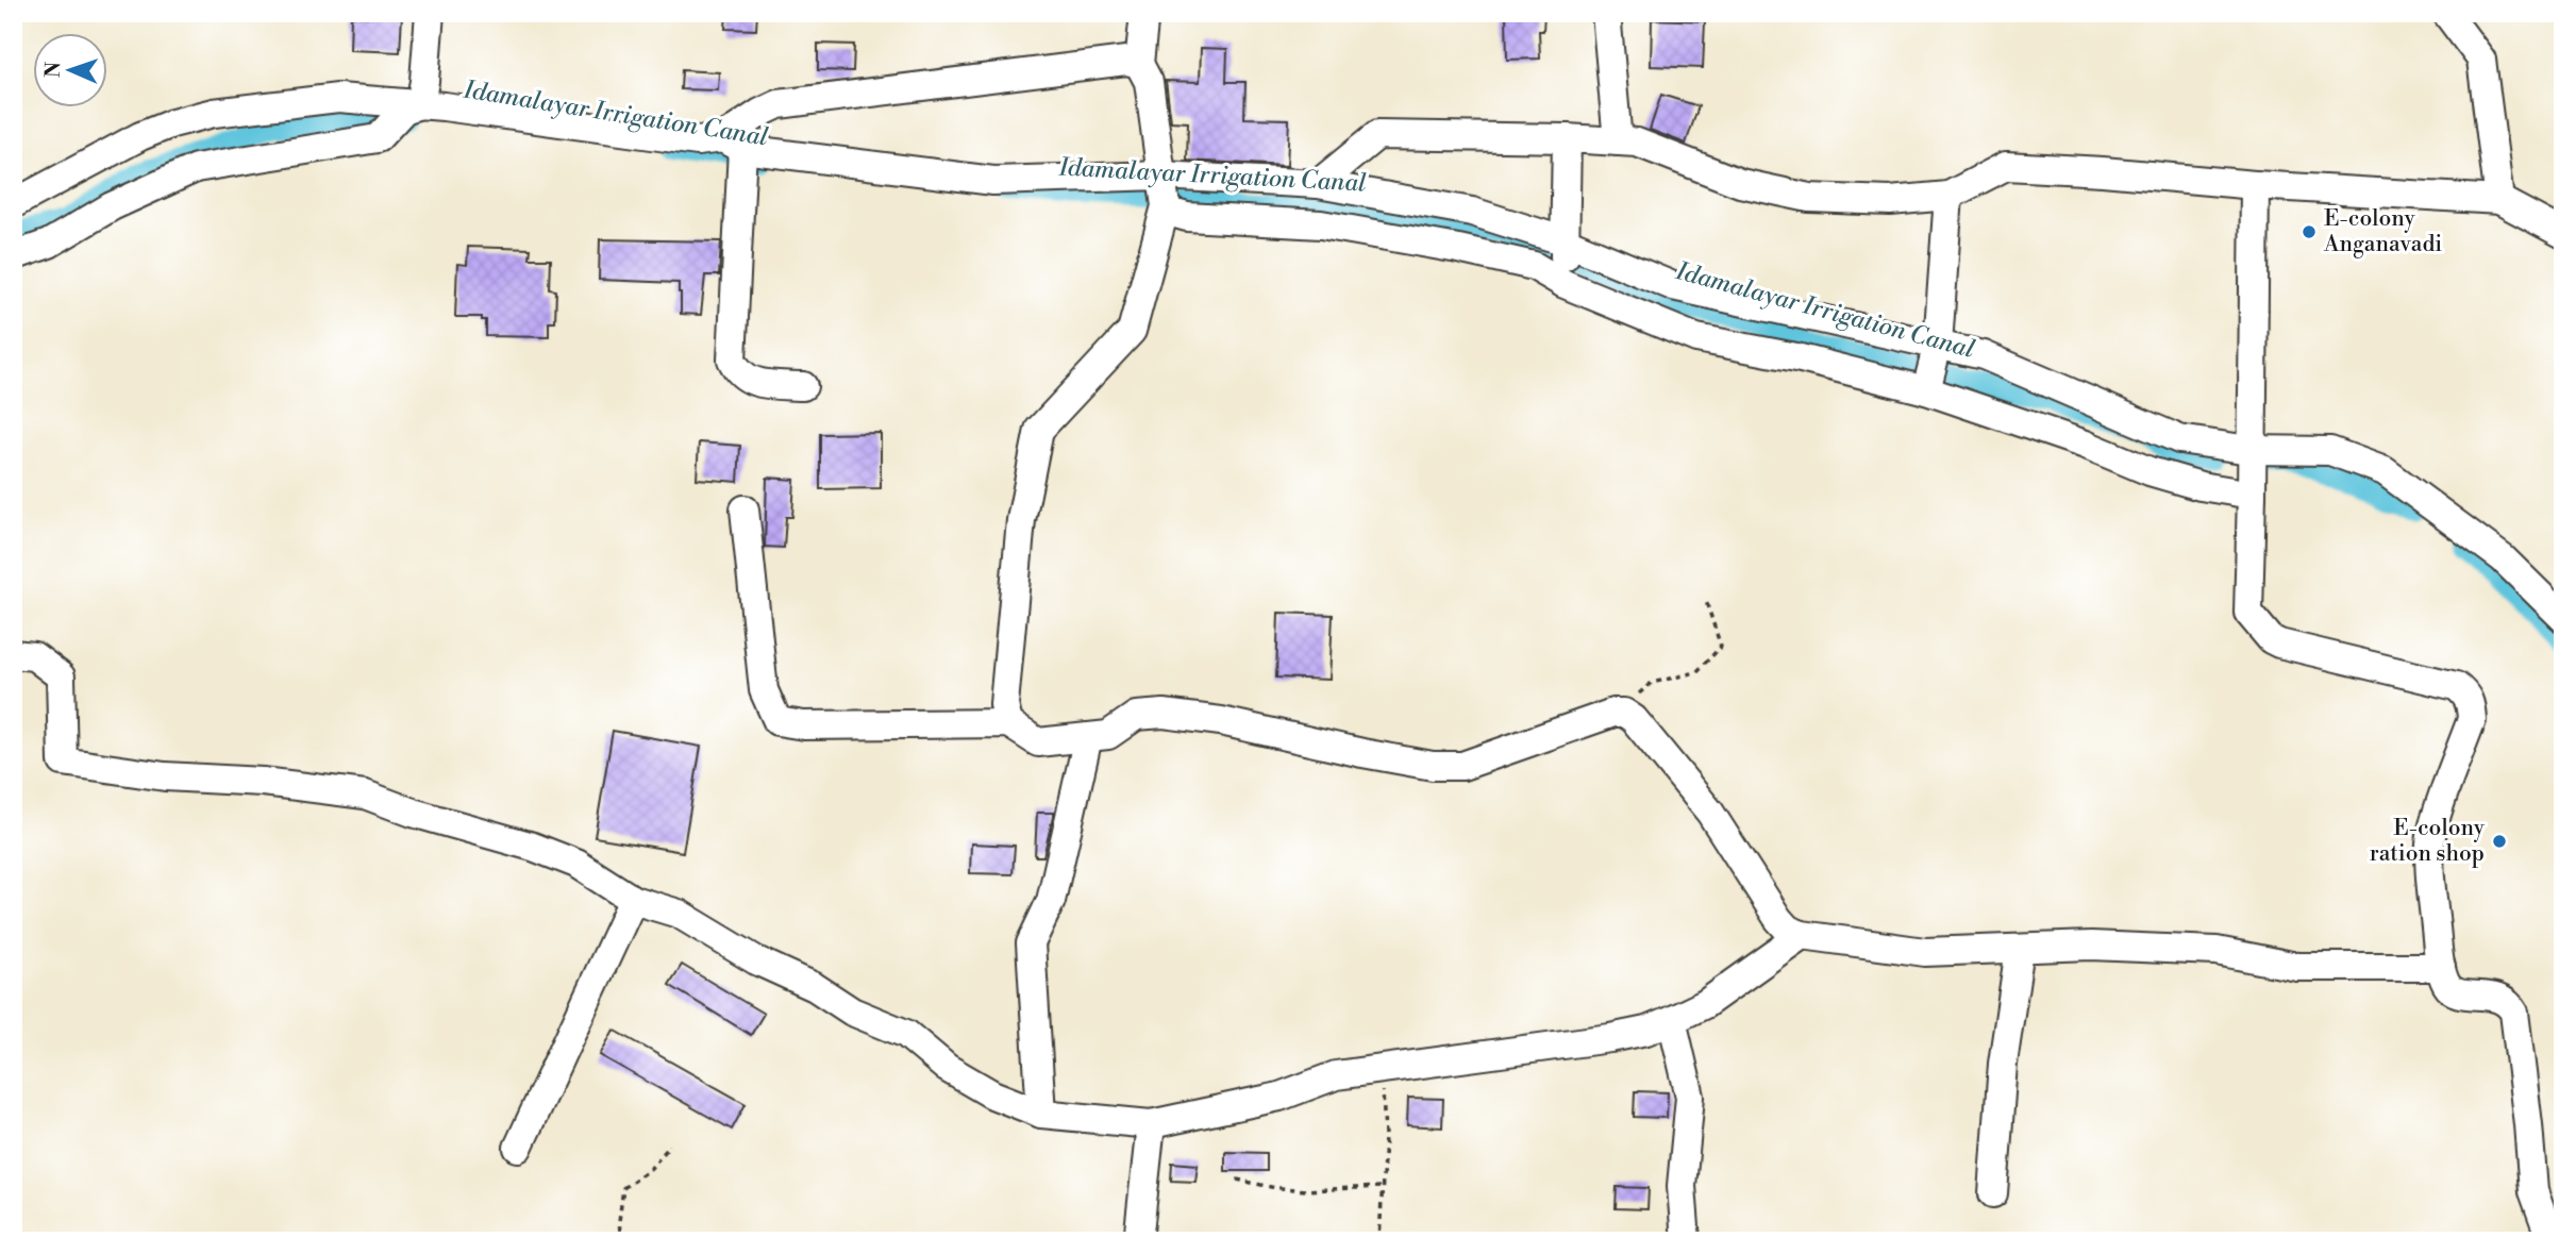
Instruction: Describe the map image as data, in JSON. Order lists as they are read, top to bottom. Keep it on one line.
{"water":["Idamalayar Irrigation Canal"],"places":["E-colony Anganavadi","E-colony ration shop"],"north":"left"}
